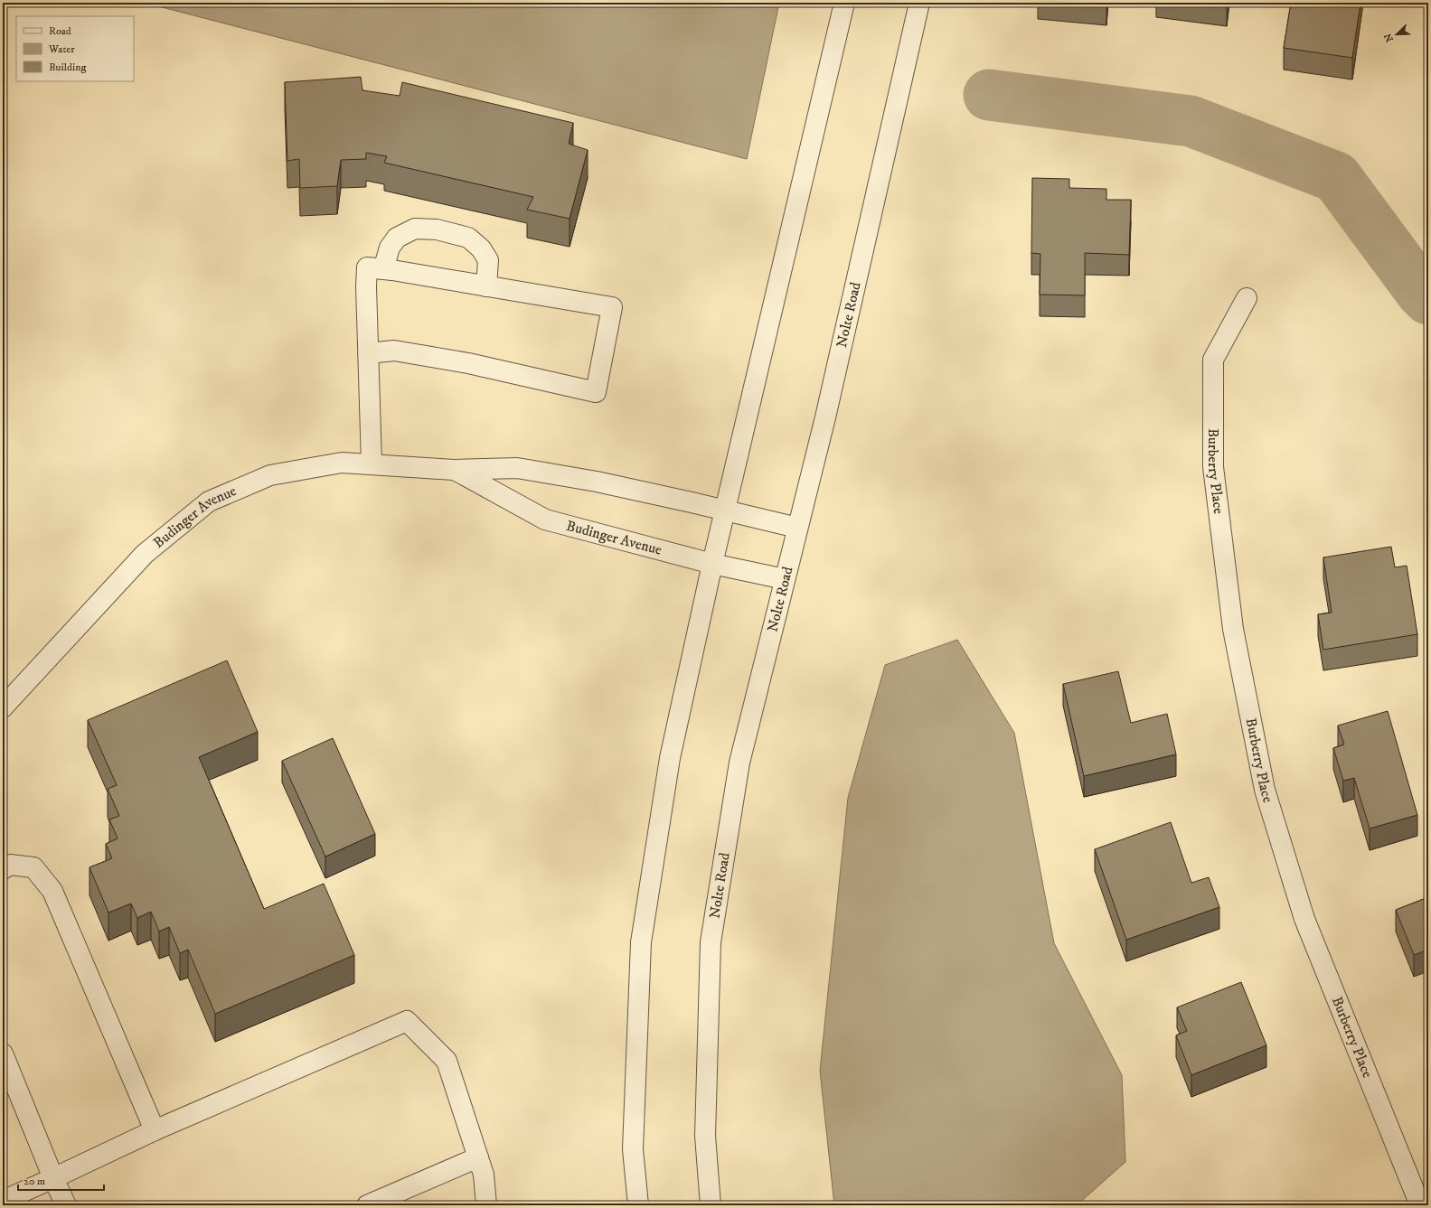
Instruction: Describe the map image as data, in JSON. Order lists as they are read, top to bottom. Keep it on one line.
{"streets":{"street":["Nolte Road","Burberry Place","Budinger Avenue"]},"crossings":[["Nolte Road","Budinger Avenue"]],"legend":["Road","Water","Building"],"scale_bar":"20 m","north":"bottom left"}
